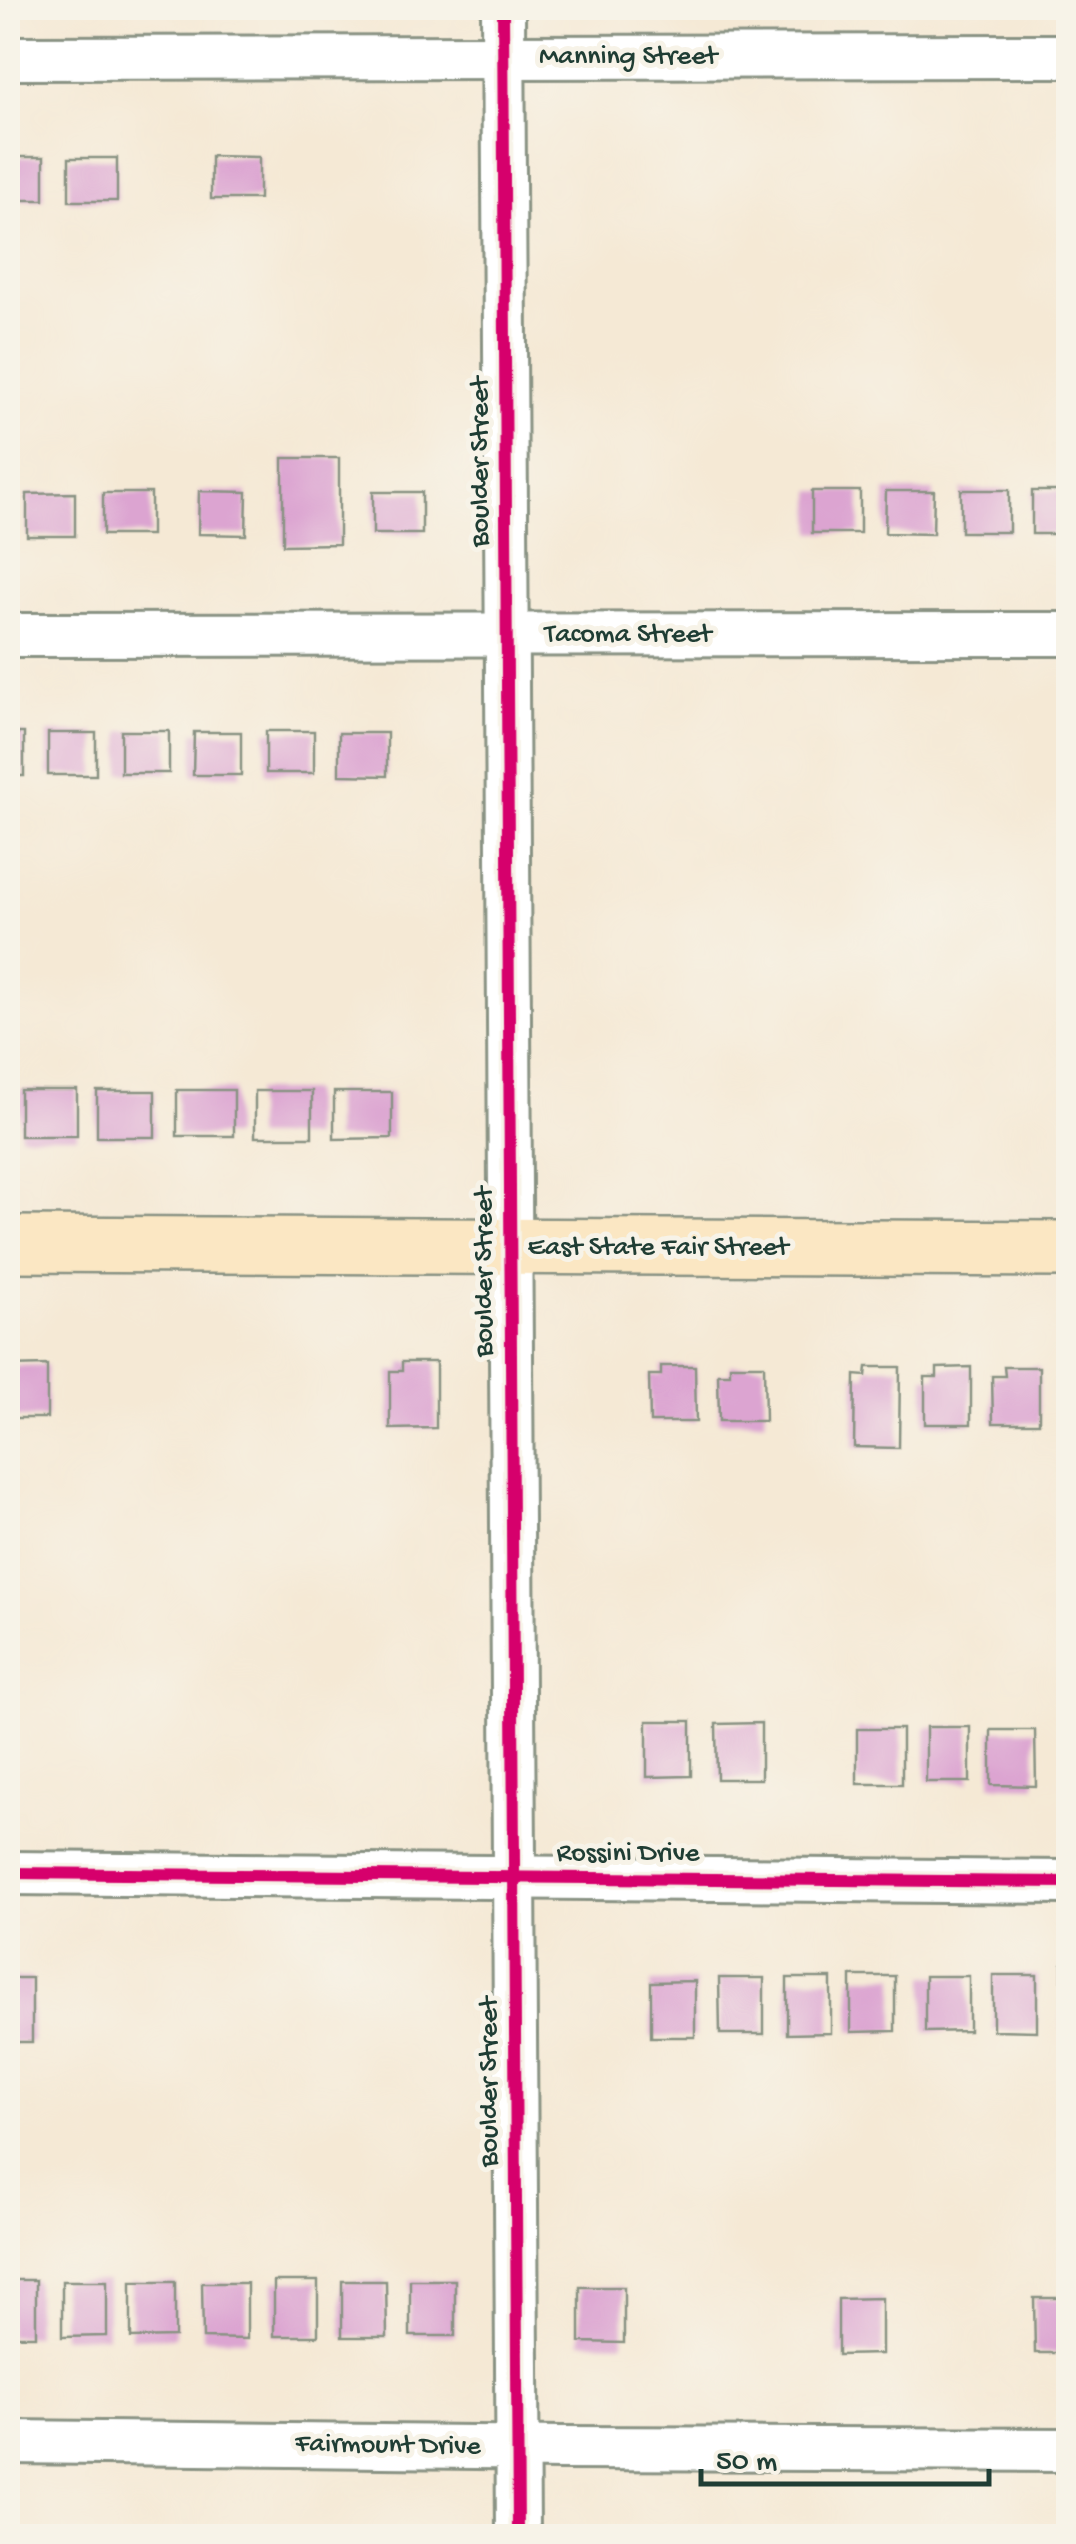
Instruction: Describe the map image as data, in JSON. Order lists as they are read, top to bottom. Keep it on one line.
{"streets":{"street":["Manning Street","Boulder Street","Tacoma Street","East State Fair Street","Rossini Drive","Fairmount Drive"]},"crossings":[["Manning Street","Boulder Street"],["Boulder Street","Tacoma Street"],["Boulder Street","East State Fair Street"],["Boulder Street","Rossini Drive"],["Boulder Street","Fairmount Drive"]],"scale_bar":"50 m"}
